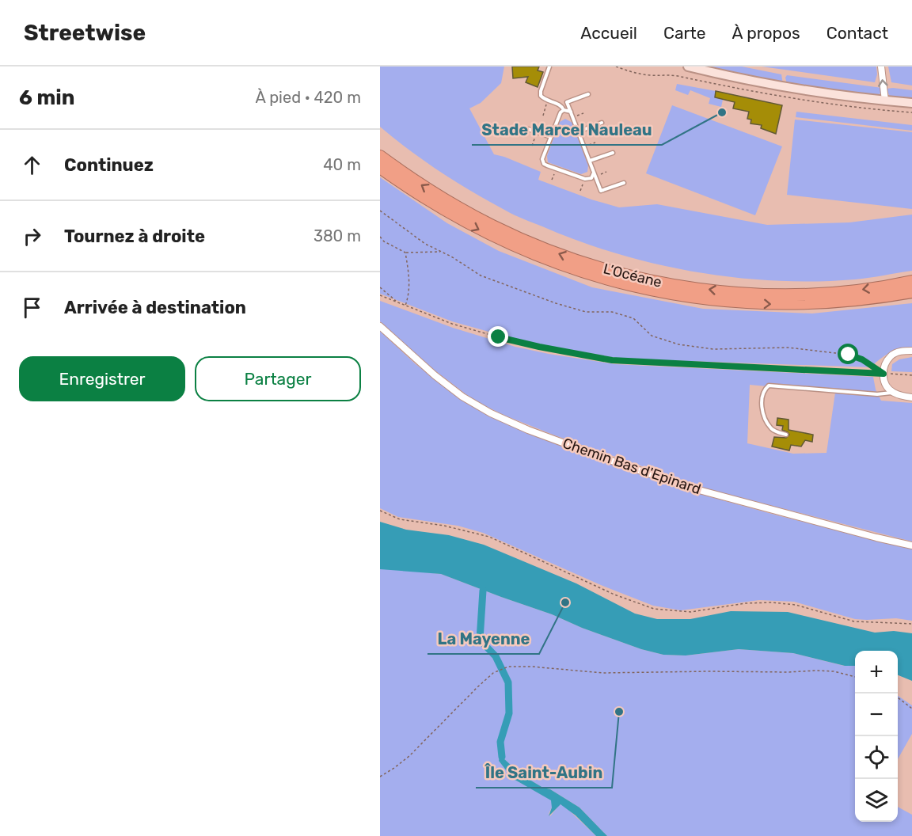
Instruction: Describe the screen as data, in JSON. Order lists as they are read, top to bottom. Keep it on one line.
{"streets":{"highway":["L’Océane"],"street":["Chemin Bas d'Epinard"]},"places":["Stade Marcel Nauleau","La Mayenne","Île Saint-Aubin"],"page":{"header":"Streetwise","nav":["Accueil","Carte","À propos","Contact"],"heading":["6 min","À pied · 420 m"],"list":[["Continuez","40 m"],["Tournez à droite","380 m"],"Arrivée à destination"],"buttons":["Enregistrer","Partager"],"map_buttons":["+","−"]}}
